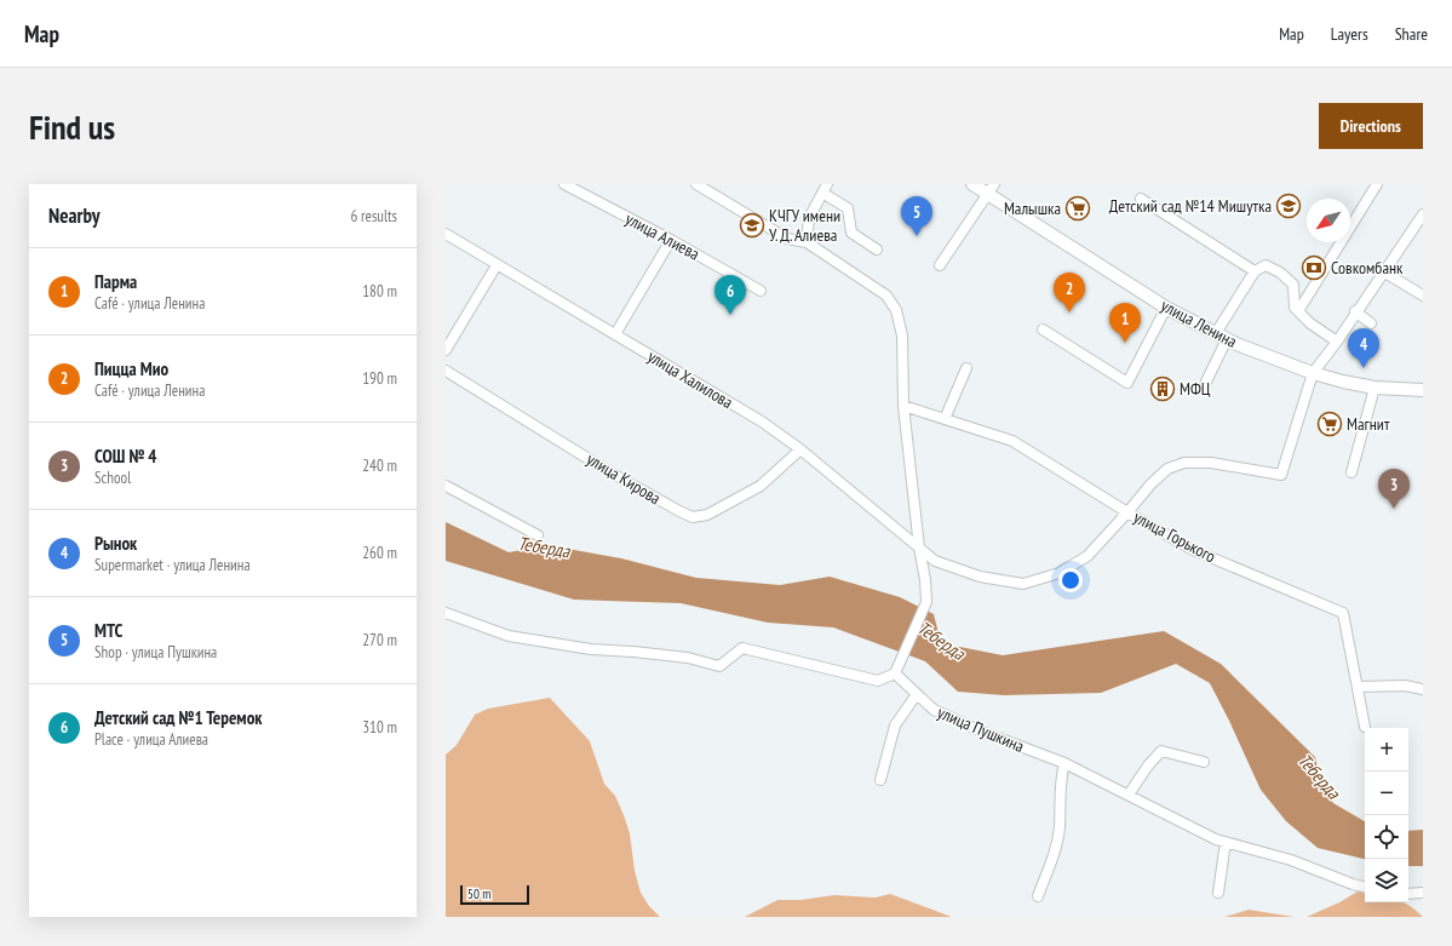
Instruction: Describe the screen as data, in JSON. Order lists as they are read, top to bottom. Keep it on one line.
{"streets":{"main road":["улица Ленина"],"street":["улица Алиева","улица Халилова","улица Кирова","улица Горького","улица Пушкина"]},"crossings":[["улица Ленина","улица Халилова"],["улица Халилова","улица Кирова"],["улица Халилова","улица Горького"]],"water":["Теберда"],"places":{"school or university":["Детский сад №14 Мишутка","КЧГУ имени У. Д. Алиева"],"supermarket":["Малышка","Магнит"],"bank":["Совкомбанк"],"building":["МФЦ"]},"scale_bar":"50 m","north":"bottom left","page":{"header":"Map","nav":["Map","Layers","Share"],"buttons":"Directions","title":"Find us","heading":["Nearby","6 results"],"pins":["5","2","6","1","4","3"],"list":[{"mark":"1","name":"Парма","note":"Café · улица Ленина","value":"180 m"},{"mark":"2","name":"Пицца Мио","note":"Café · улица Ленина","value":"190 m"},{"mark":"3","name":"СОШ № 4","note":"School","value":"240 m"},{"mark":"4","name":"Рынок","note":"Supermarket · улица Ленина","value":"260 m"},{"mark":"5","name":"МТС","note":"Shop · улица Пушкина","value":"270 m"},{"mark":"6","name":"Детский сад №1 Теремок","note":"Place · улица Алиева","value":"310 m"}],"map_buttons":["+","−"],"scale":"50 m"}}
